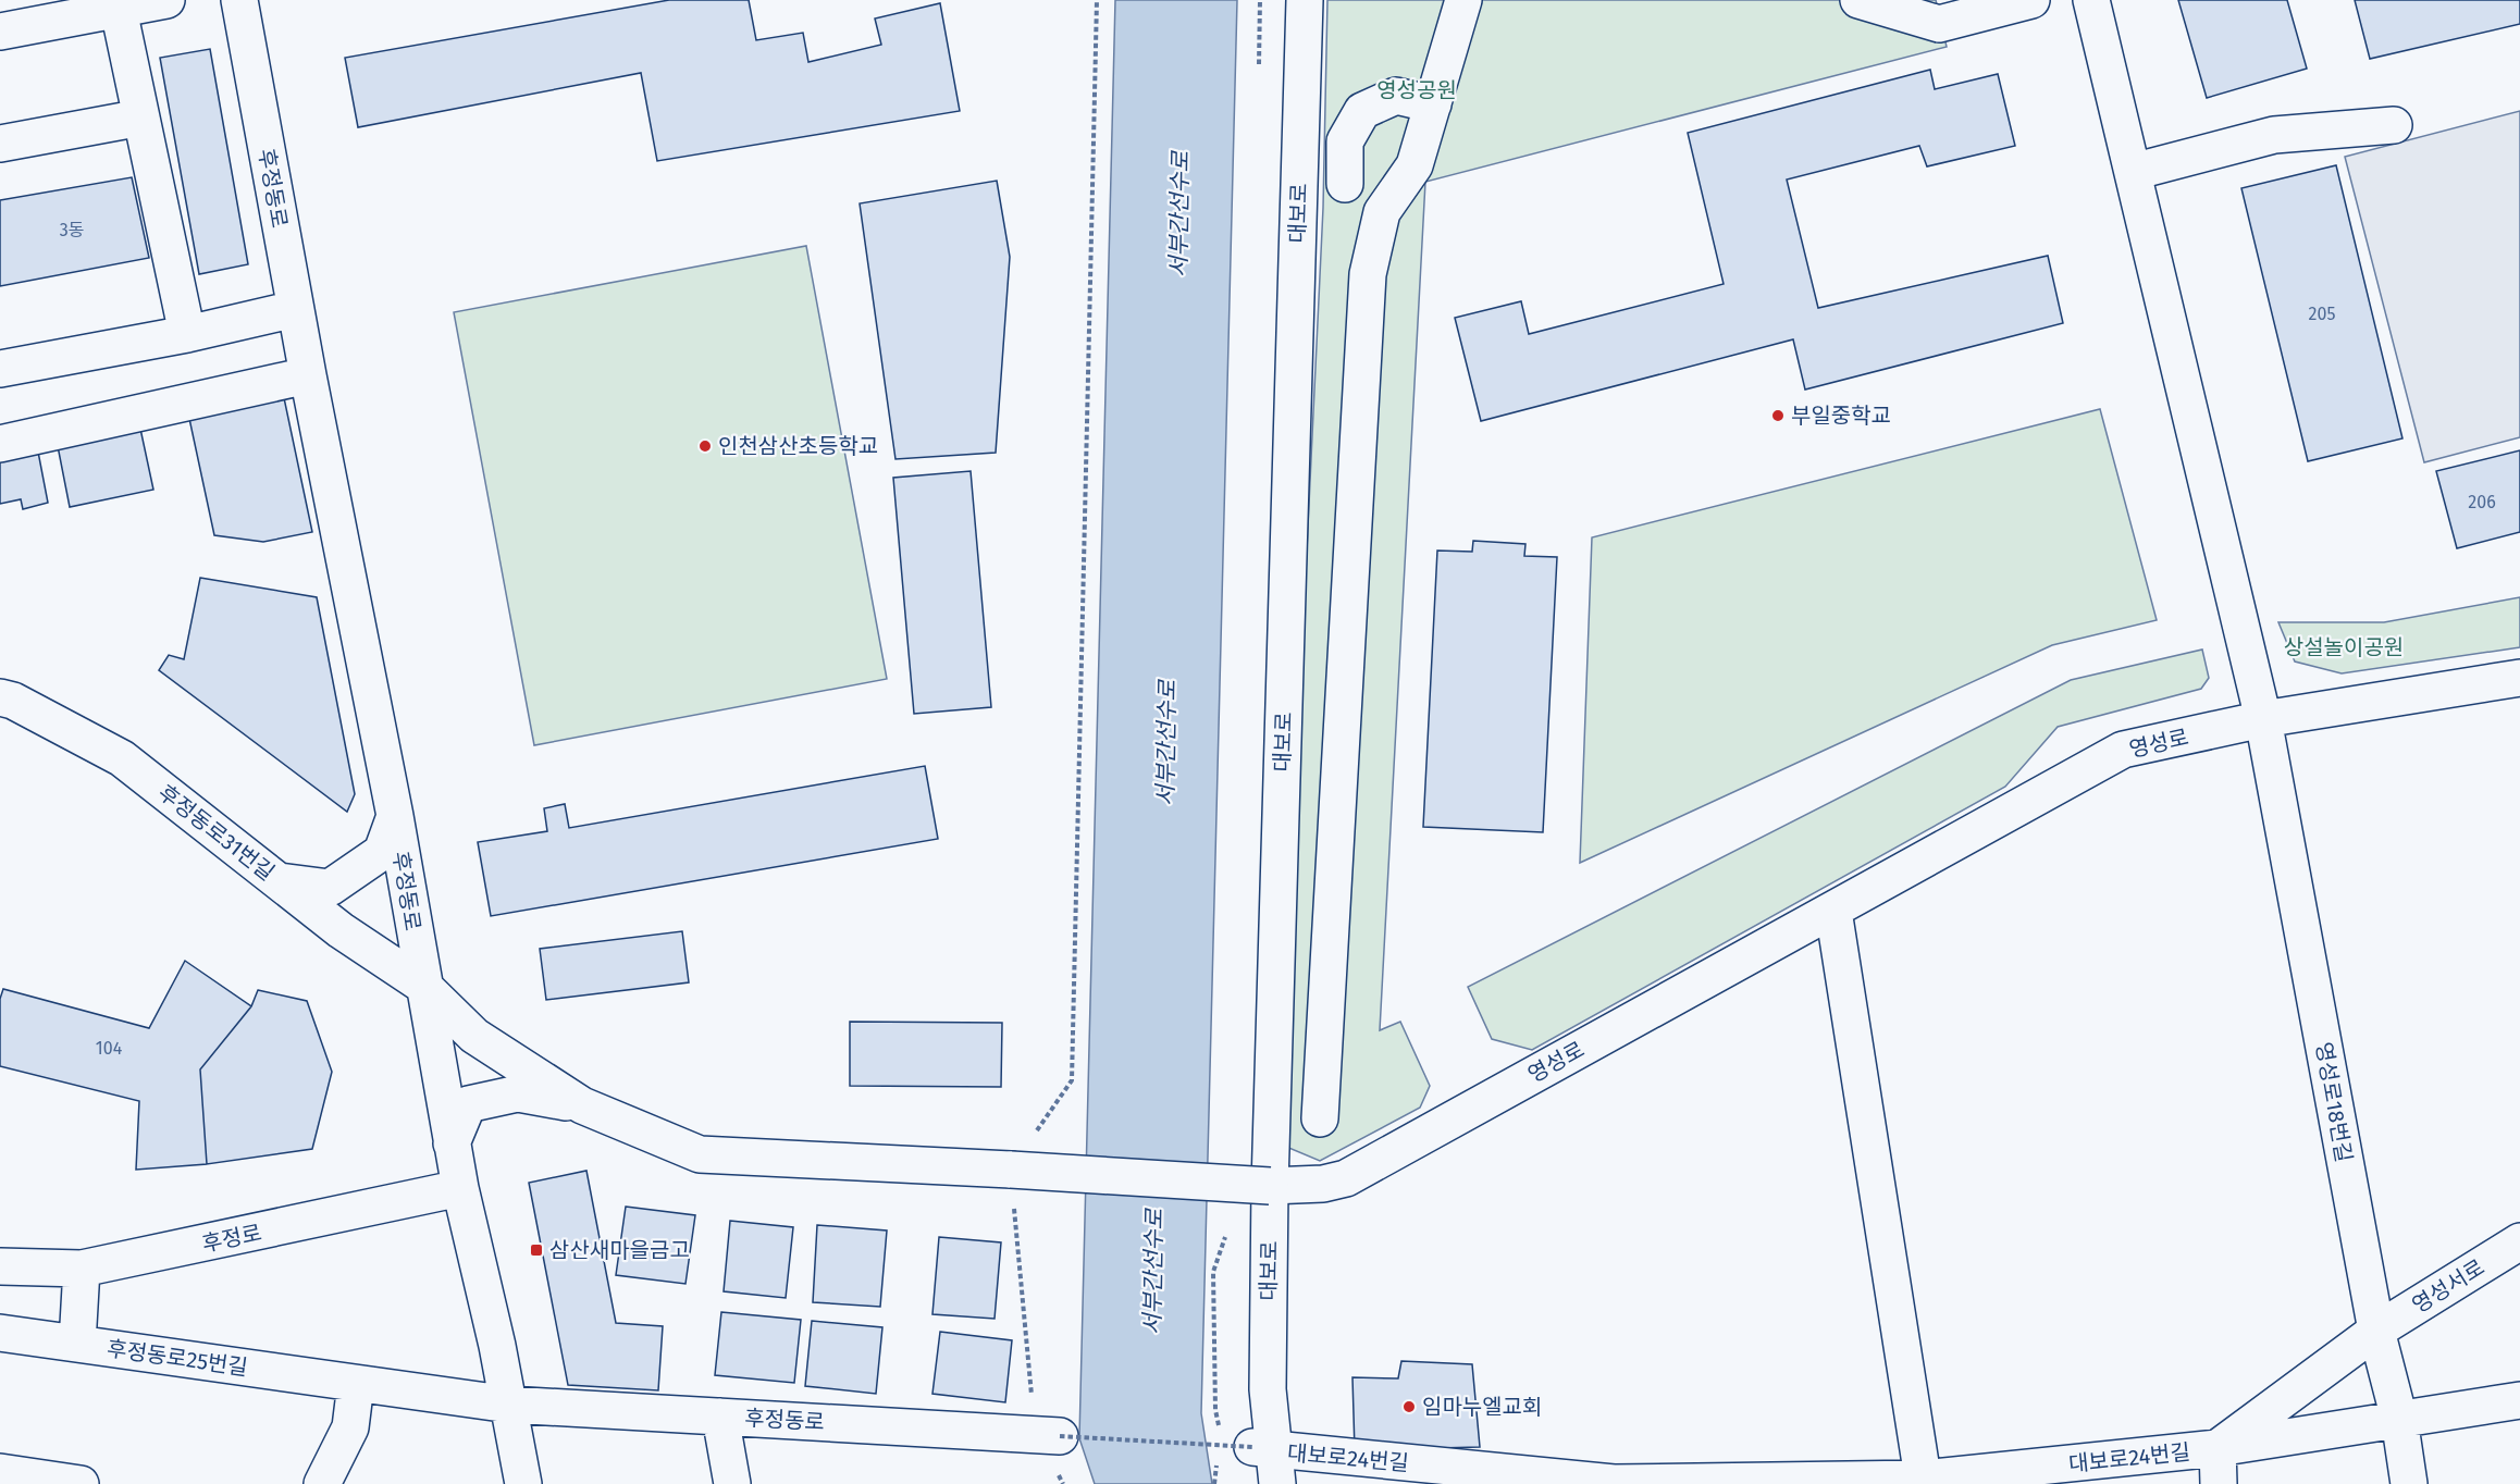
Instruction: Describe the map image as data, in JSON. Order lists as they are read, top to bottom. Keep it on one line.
{"streets":{"street":["후정동로","대보로","영성로","후정동로31번길","영성로18번길","후정로","영성서로","후정동로25번길","대보로24번길"]},"crossings":[["후정동로","후정동로31번길"],["후정동로","후정로"],["후정동로","후정동로25번길"],["대보로","영성로"],["대보로","대보로24번길"],["영성로","후정동로31번길"],["영성로","영성로18번길"],["영성로18번길","영성서로"],["영성로18번길","대보로24번길"],["영성서로","대보로24번길"]],"water":["서부간선수로"],"parks":["영성공원","상설놀이공원"],"places":{"other":["부일중학교","인천삼산초등학교","임마누엘교회"],"transit":["삼산새마을금고"]},"house_numbers":["3동","205","206","104"]}
